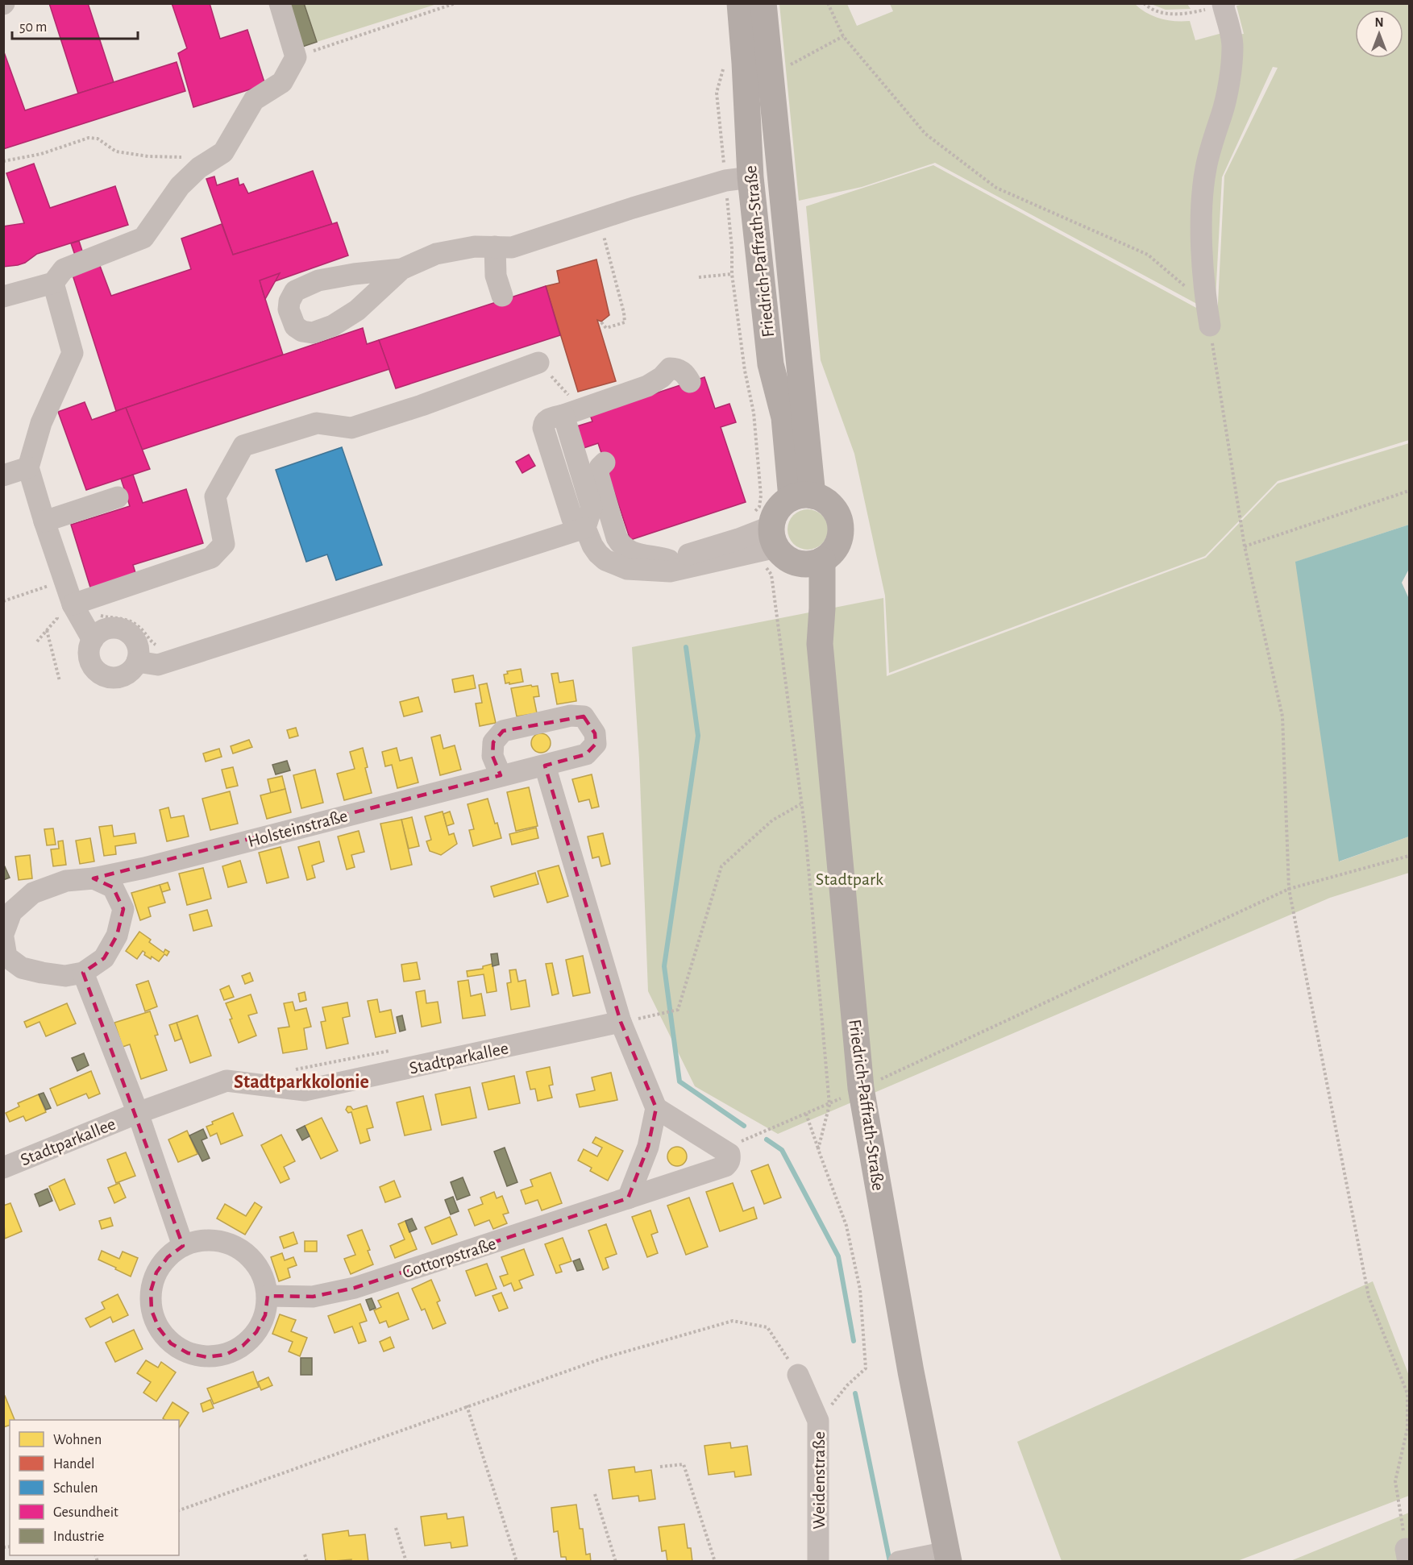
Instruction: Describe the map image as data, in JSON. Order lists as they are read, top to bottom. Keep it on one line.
{"streets":{"main road":["Friedrich-Paffrath-Straße"],"street":["Holsteinstraße","Stadtparkallee","Gottorpstraße","Weidenstraße"]},"districts":["Stadtparkkolonie"],"parks":["Stadtpark"],"legend":["Wohnen","Handel","Schulen","Gesundheit","Industrie"],"scale_bar":"50 m","north":"top"}
